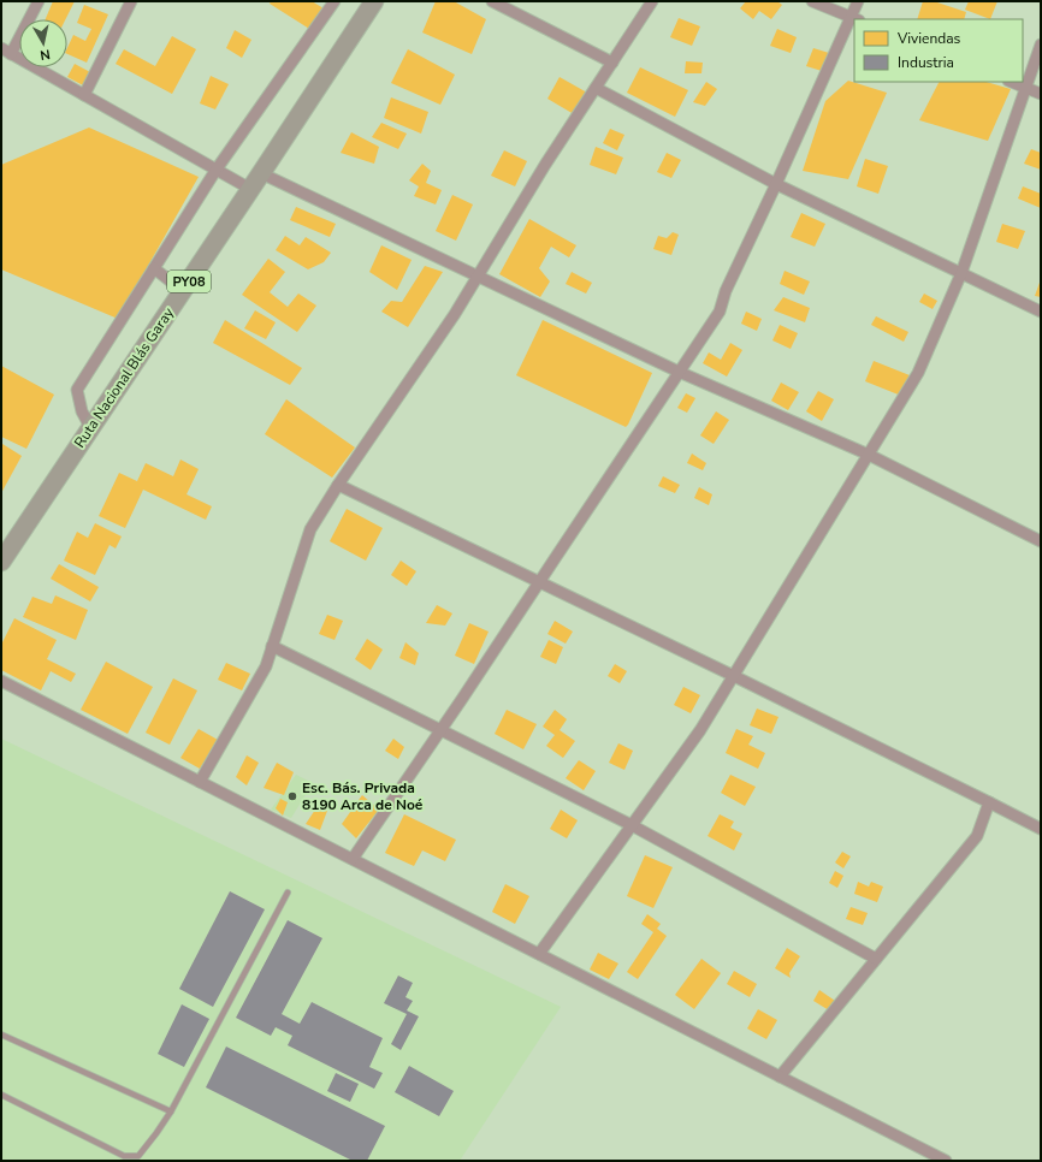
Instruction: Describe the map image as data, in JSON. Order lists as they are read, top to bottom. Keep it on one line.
{"streets":{"highway":["PY08","Ruta Nacional Blás Garay"]},"places":["Esc. Bás. Privada 8190 Arca de Noé"],"legend":["Viviendas","Industria"],"north":"bottom"}
